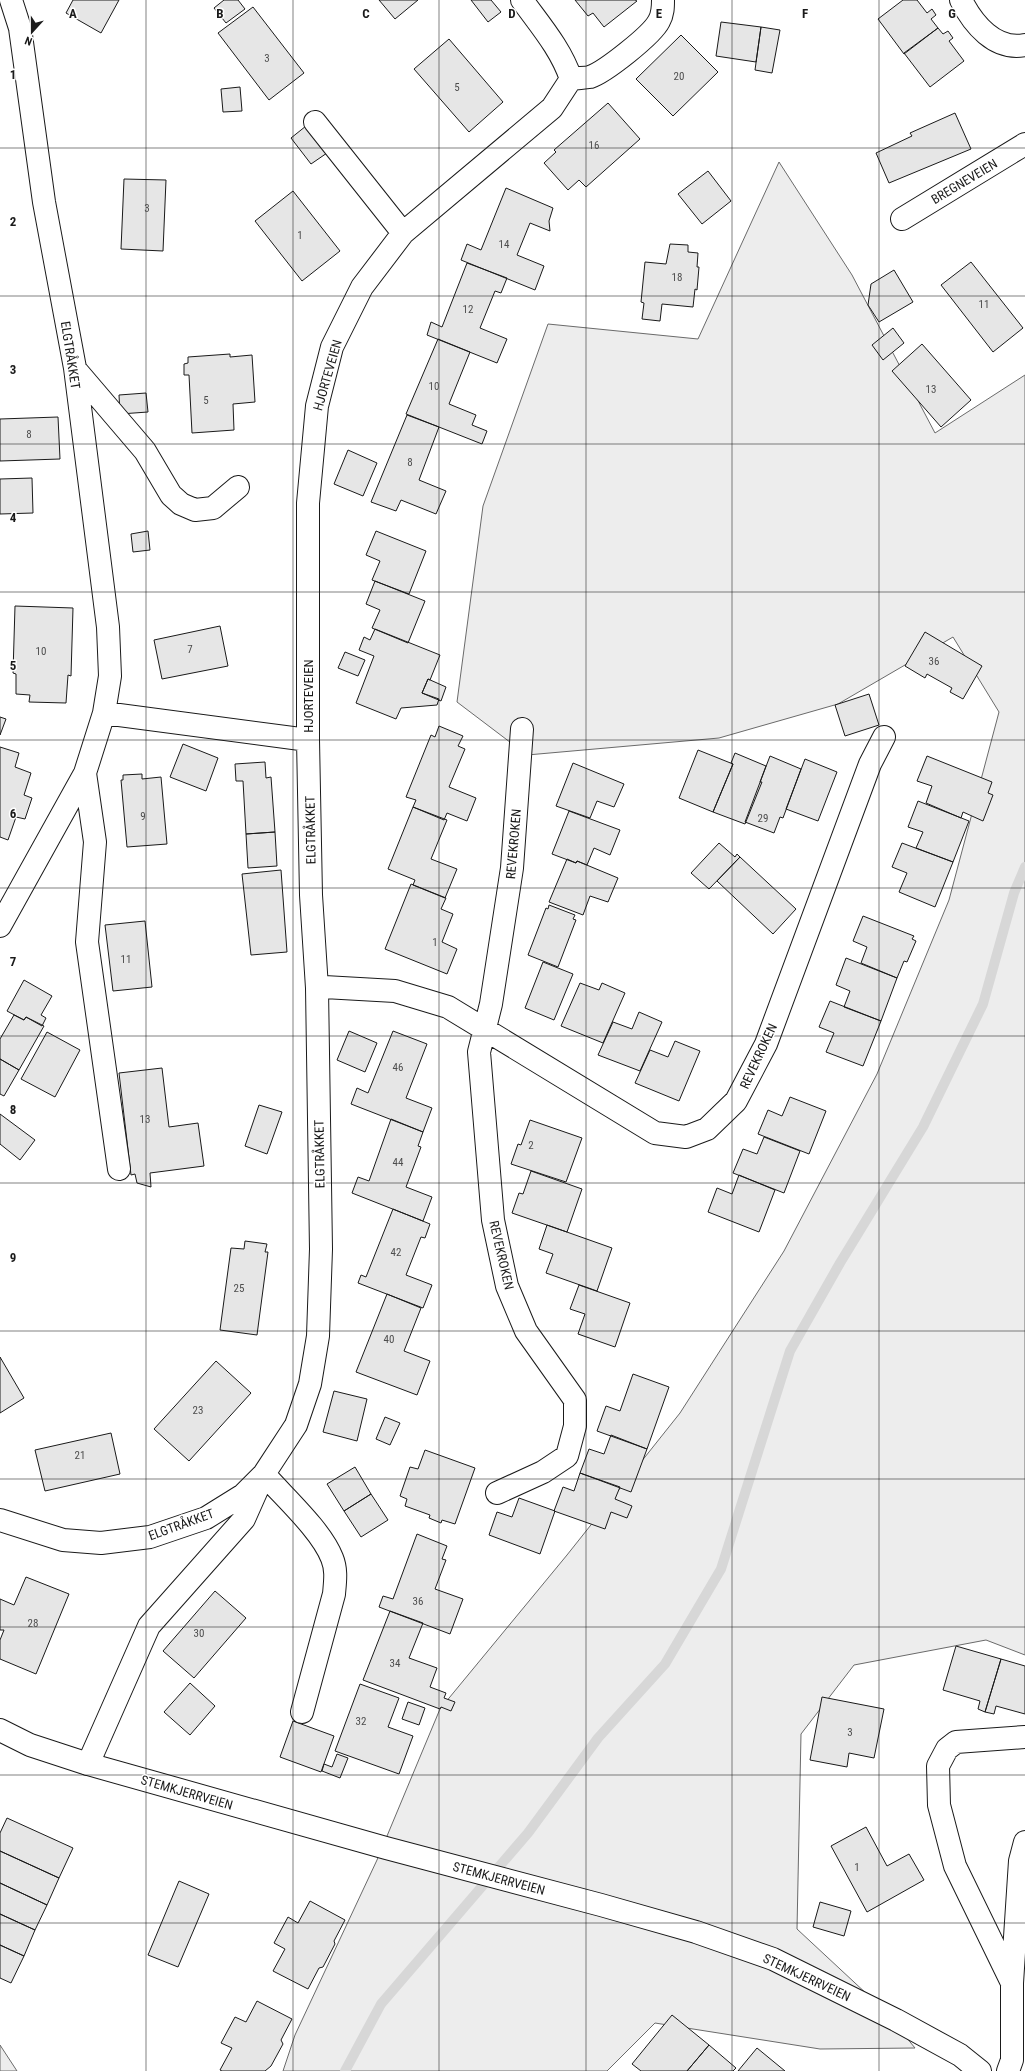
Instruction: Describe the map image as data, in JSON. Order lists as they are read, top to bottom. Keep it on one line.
{"streets":{"street":["BREGNEVEIEN","ELGTRÅKKET","HJORTEVEIEN","REVEKROKEN","STEMKJERRVEIEN"]},"crossings":[["ELGTRÅKKET","HJORTEVEIEN"],["ELGTRÅKKET","REVEKROKEN"]],"house_numbers":["3","20","5","16","3","1","14","18","11","12","10","13","5","8","8","7","10","36","9","29","1","11","46","13","2","44","42","25","40","23","21","36","28","30","34","32","3","1"],"north":"bottom","grid":{"columns":["A","B","C","D","E","F","G"],"rows":["1","2","3","4","5","6","7","8","9"]}}
